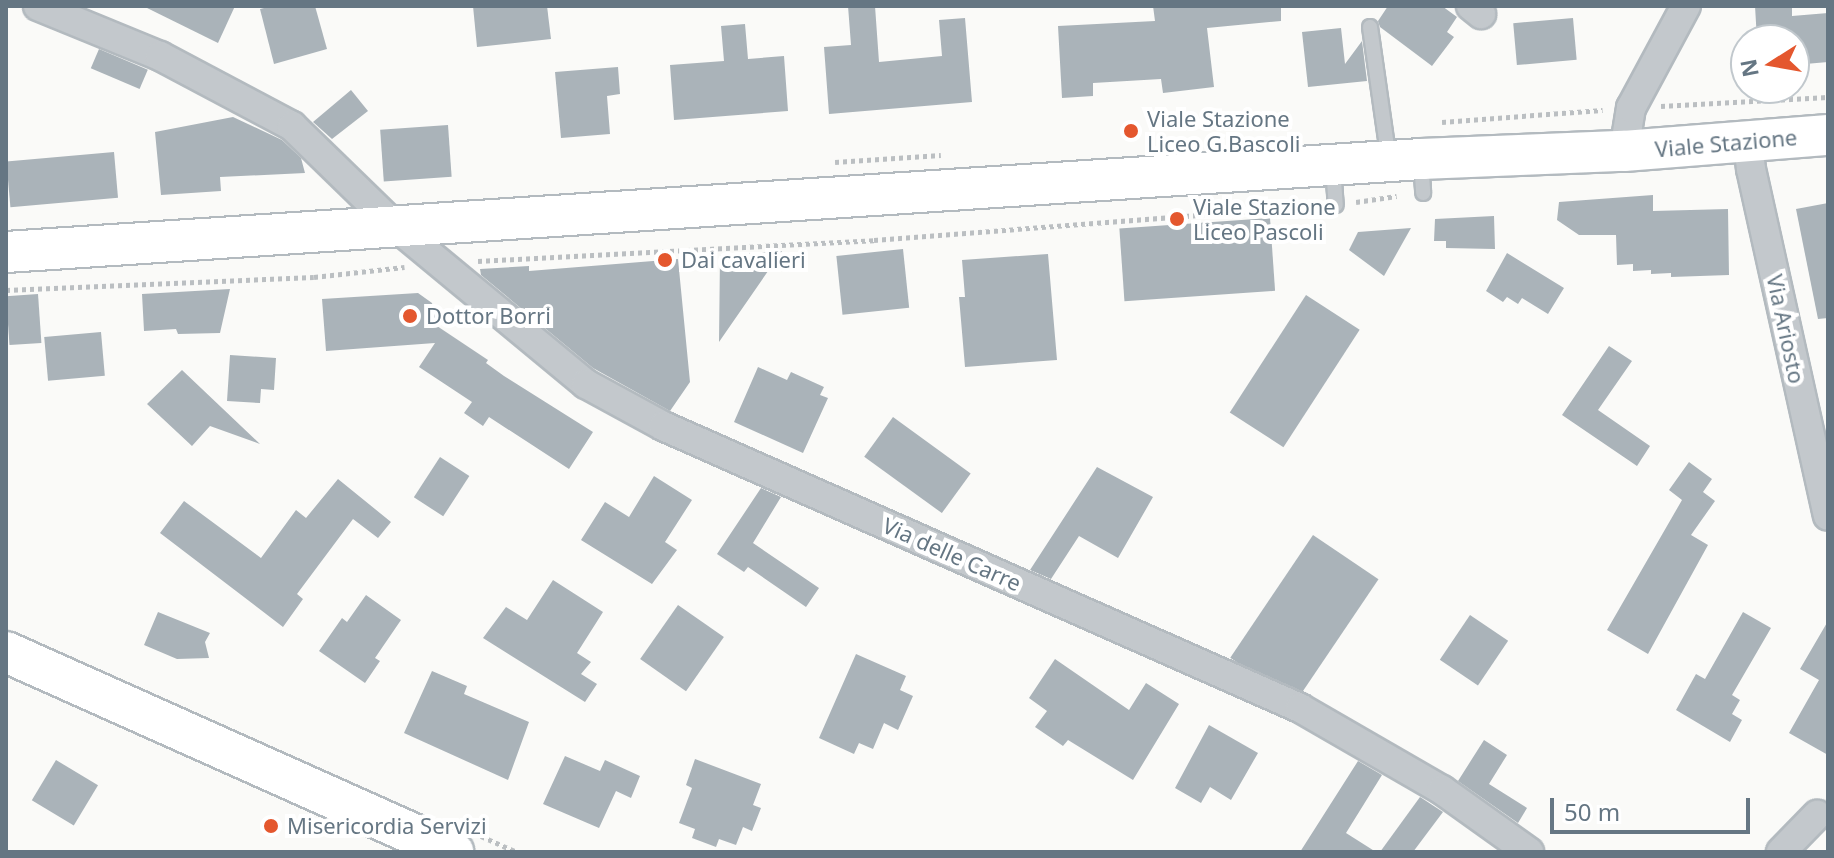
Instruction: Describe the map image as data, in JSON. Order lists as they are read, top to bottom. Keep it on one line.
{"streets":{"main road":["Viale Stazione"],"street":["Via Ariosto","Via delle Carre"]},"crossings":[["Viale Stazione","Via Ariosto"],["Viale Stazione","Via delle Carre"]],"places":["Viale Stazione Liceo G.Bascoli","Viale Stazione Liceo Pascoli","Dai cavalieri","Dottor Borri","Misericordia Servizi"],"scale_bar":"50 m","north":"left"}
